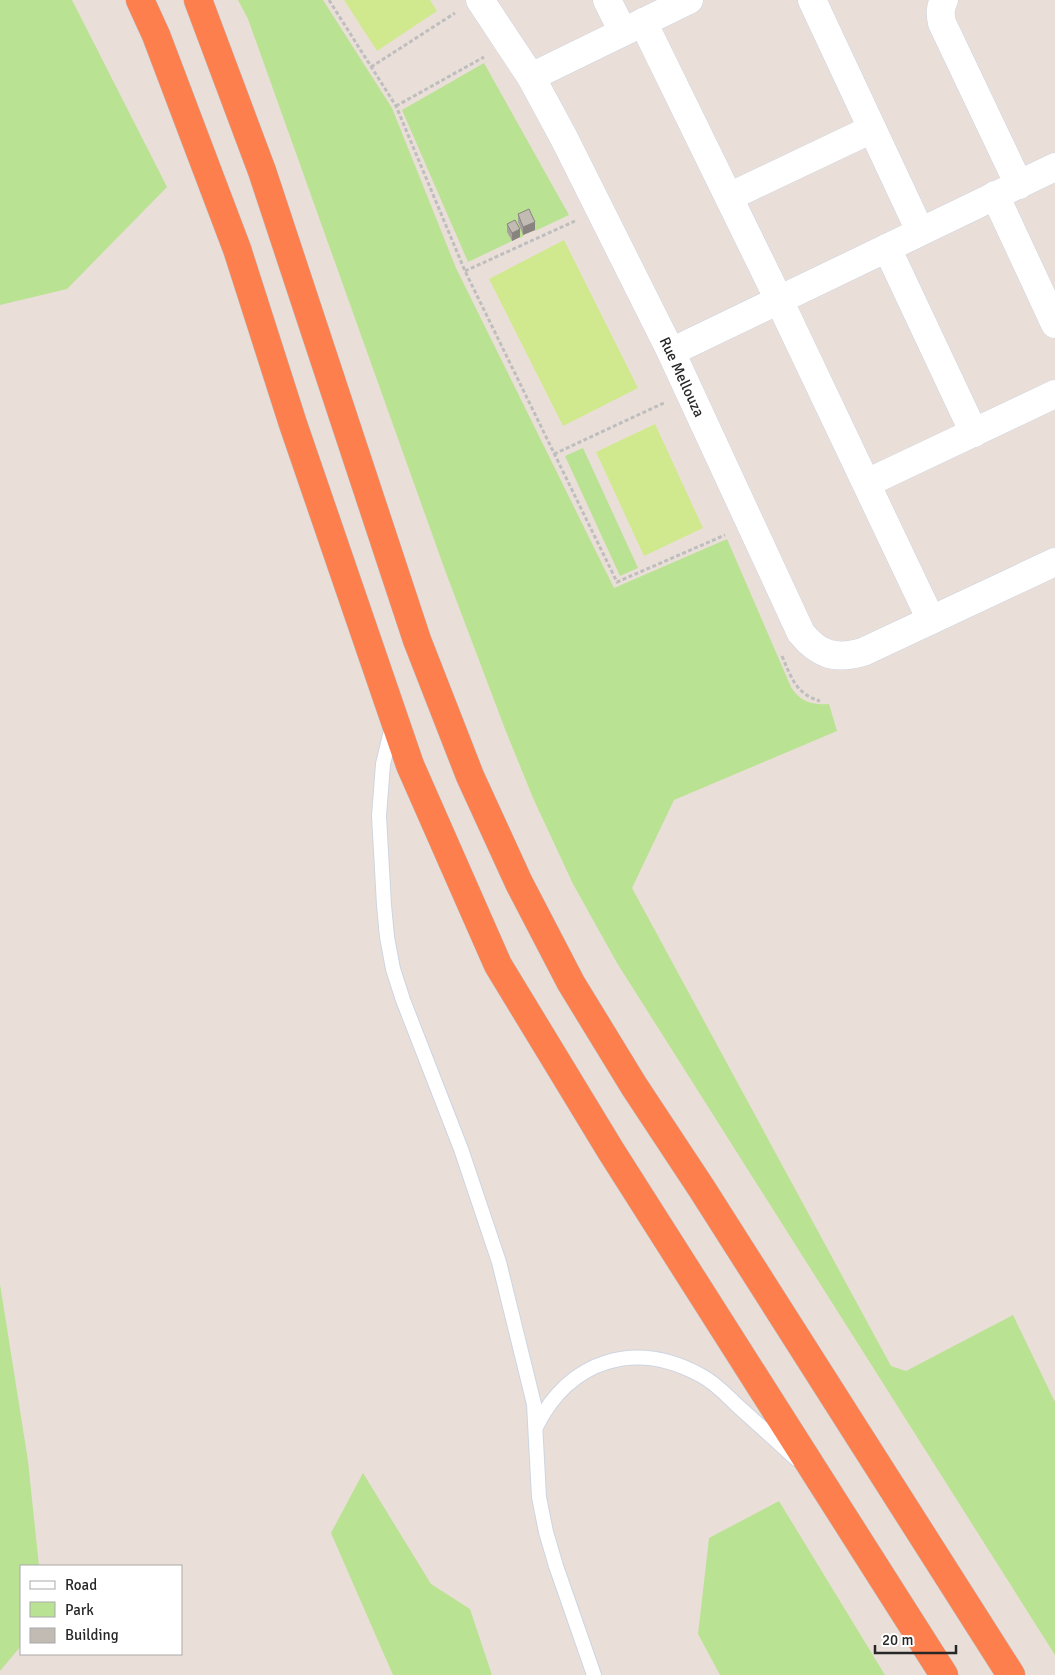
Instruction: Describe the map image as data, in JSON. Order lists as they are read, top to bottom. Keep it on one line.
{"streets":{"street":["Rue Mellouza"]},"legend":["Road","Park","Building"],"scale_bar":"20 m"}
